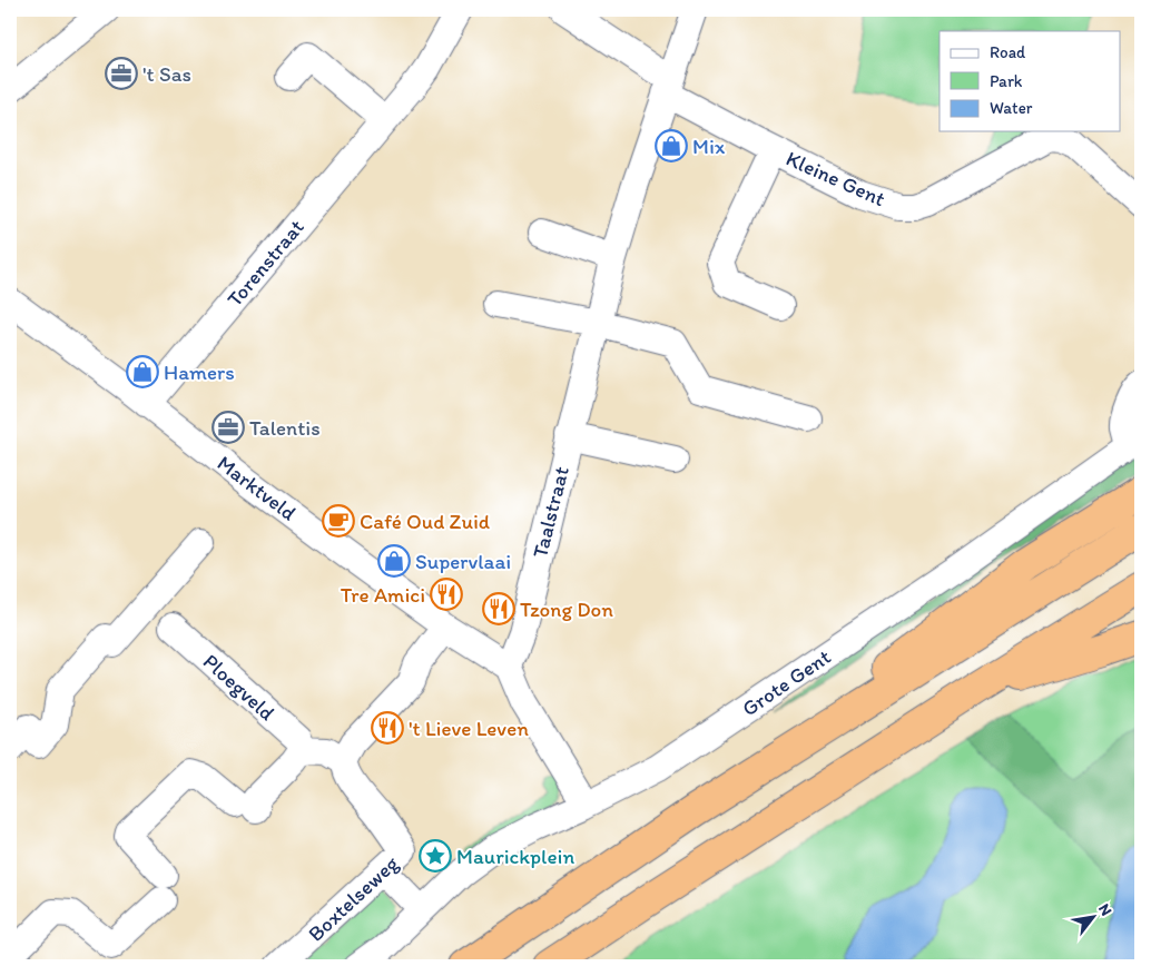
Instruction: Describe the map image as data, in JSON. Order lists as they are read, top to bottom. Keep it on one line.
{"streets":{"street":["Kleine Gent","Torenstraat","Marktveld","Taalstraat","Grote Gent","Ploegveld","Boxtelseweg"]},"crossings":[["Kleine Gent","Taalstraat"],["Torenstraat","Marktveld"],["Marktveld","Taalstraat"]],"places":{"office":["'t Sas","Talentis"],"shop":["Mix","Hamers","Supervlaai"],"cafe":["Café Oud Zuid"],"restaurant":["Tre Amici","Tzong Don","'t Lieve Leven"],"place":["Maurickplein"]},"legend":["Road","Park","Water"],"north":"top right"}
